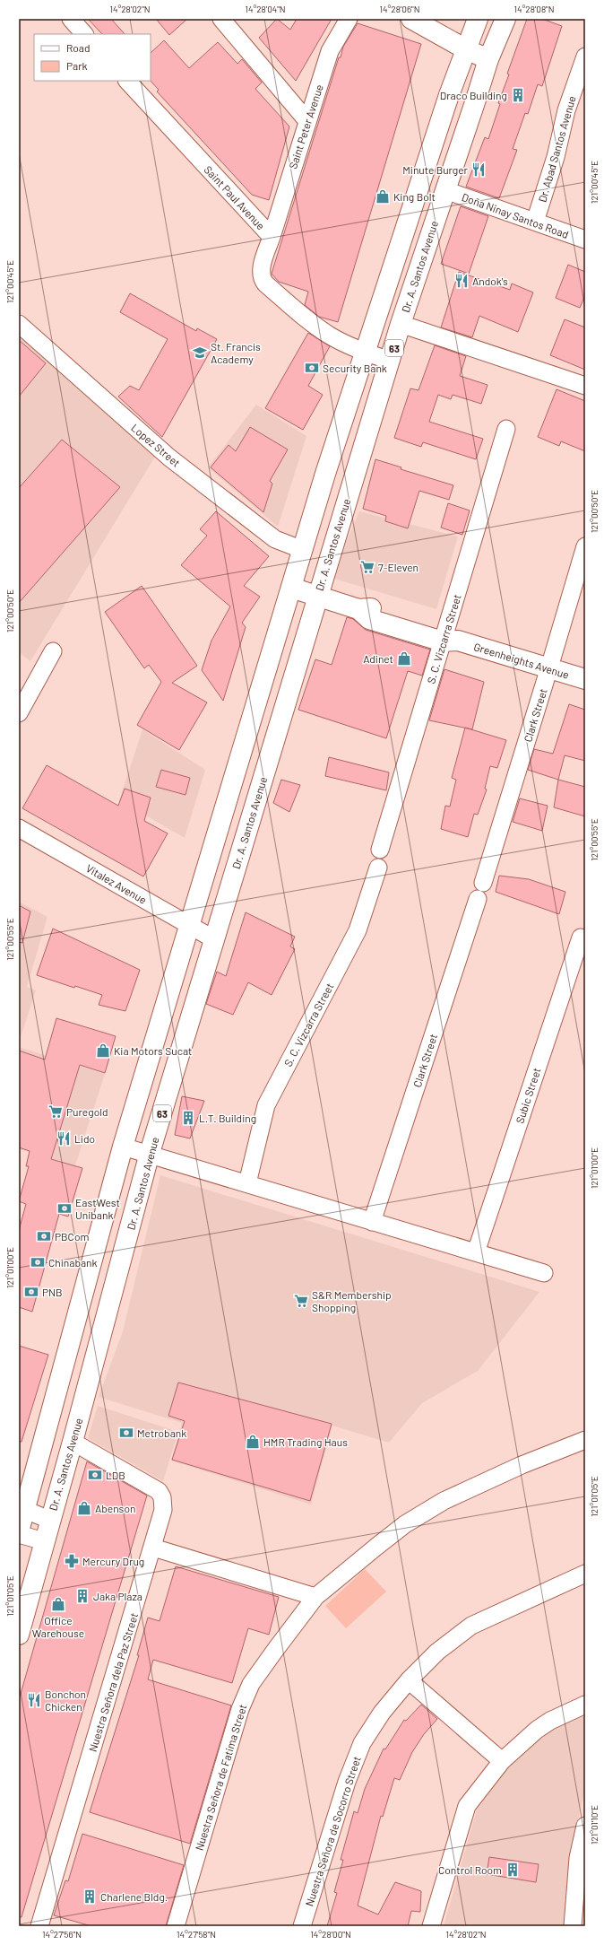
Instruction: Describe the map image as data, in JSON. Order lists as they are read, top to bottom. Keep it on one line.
{"streets":{"main road":["Dr. A. Santos Avenue","63","Greenheights Avenue"],"street":["Saint Peter Avenue","Dr. Abad Santos Avenue","Saint Paul Avenue","Doña Ninay Santos Road","Lopez Street","S. C. Vizcarra Street","Clark Street","Vitalez Avenue","Subic Street","Nuestra Señora dela Paz Street","Nuestra Señora de Fatima Street","Nuestra Señora de Socorro Street"]},"crossings":[["Saint Peter Avenue","Saint Paul Avenue"],["Dr. Abad Santos Avenue","Doña Ninay Santos Road"],["Doña Ninay Santos Road","Dr. A. Santos Avenue"],["Dr. A. Santos Avenue","Greenheights Avenue"],["Dr. A. Santos Avenue","Vitalez Avenue"],["Dr. A. Santos Avenue","Nuestra Señora dela Paz Street"],["S. C. Vizcarra Street","Greenheights Avenue"],["Greenheights Avenue","Clark Street"]],"places":{"building":["Draco Building","L.T. Building","Jaka Plaza","Control Room","Charlene Bldg."],"restaurant":["Minute Burger","Andok's","Lido","Bonchon Chicken"],"shop":["King Bolt","Adinet","Kia Motors Sucat","HMR Trading Haus","Abenson","Office Warehouse"],"school or university":["St. Francis Academy"],"bank":["Security Bank","EastWest Unibank","PBCom","Chinabank","PNB","Metrobank","LDB"],"supermarket":["7-Eleven","Puregold","S&R Membership Shopping"],"pharmacy":["Mercury Drug"]},"legend":["Road","Park"],"coordinates":["14°28'02\"N","14°28'04\"N","14°28'06\"N","14°28'08\"N","121°00'45\"E","121°00'50\"E","121°00'55\"E","121°01'00\"E","121°01'05\"E","121°01'10\"E","14°27'56\"N","14°27'58\"N","14°28'00\"N"]}
